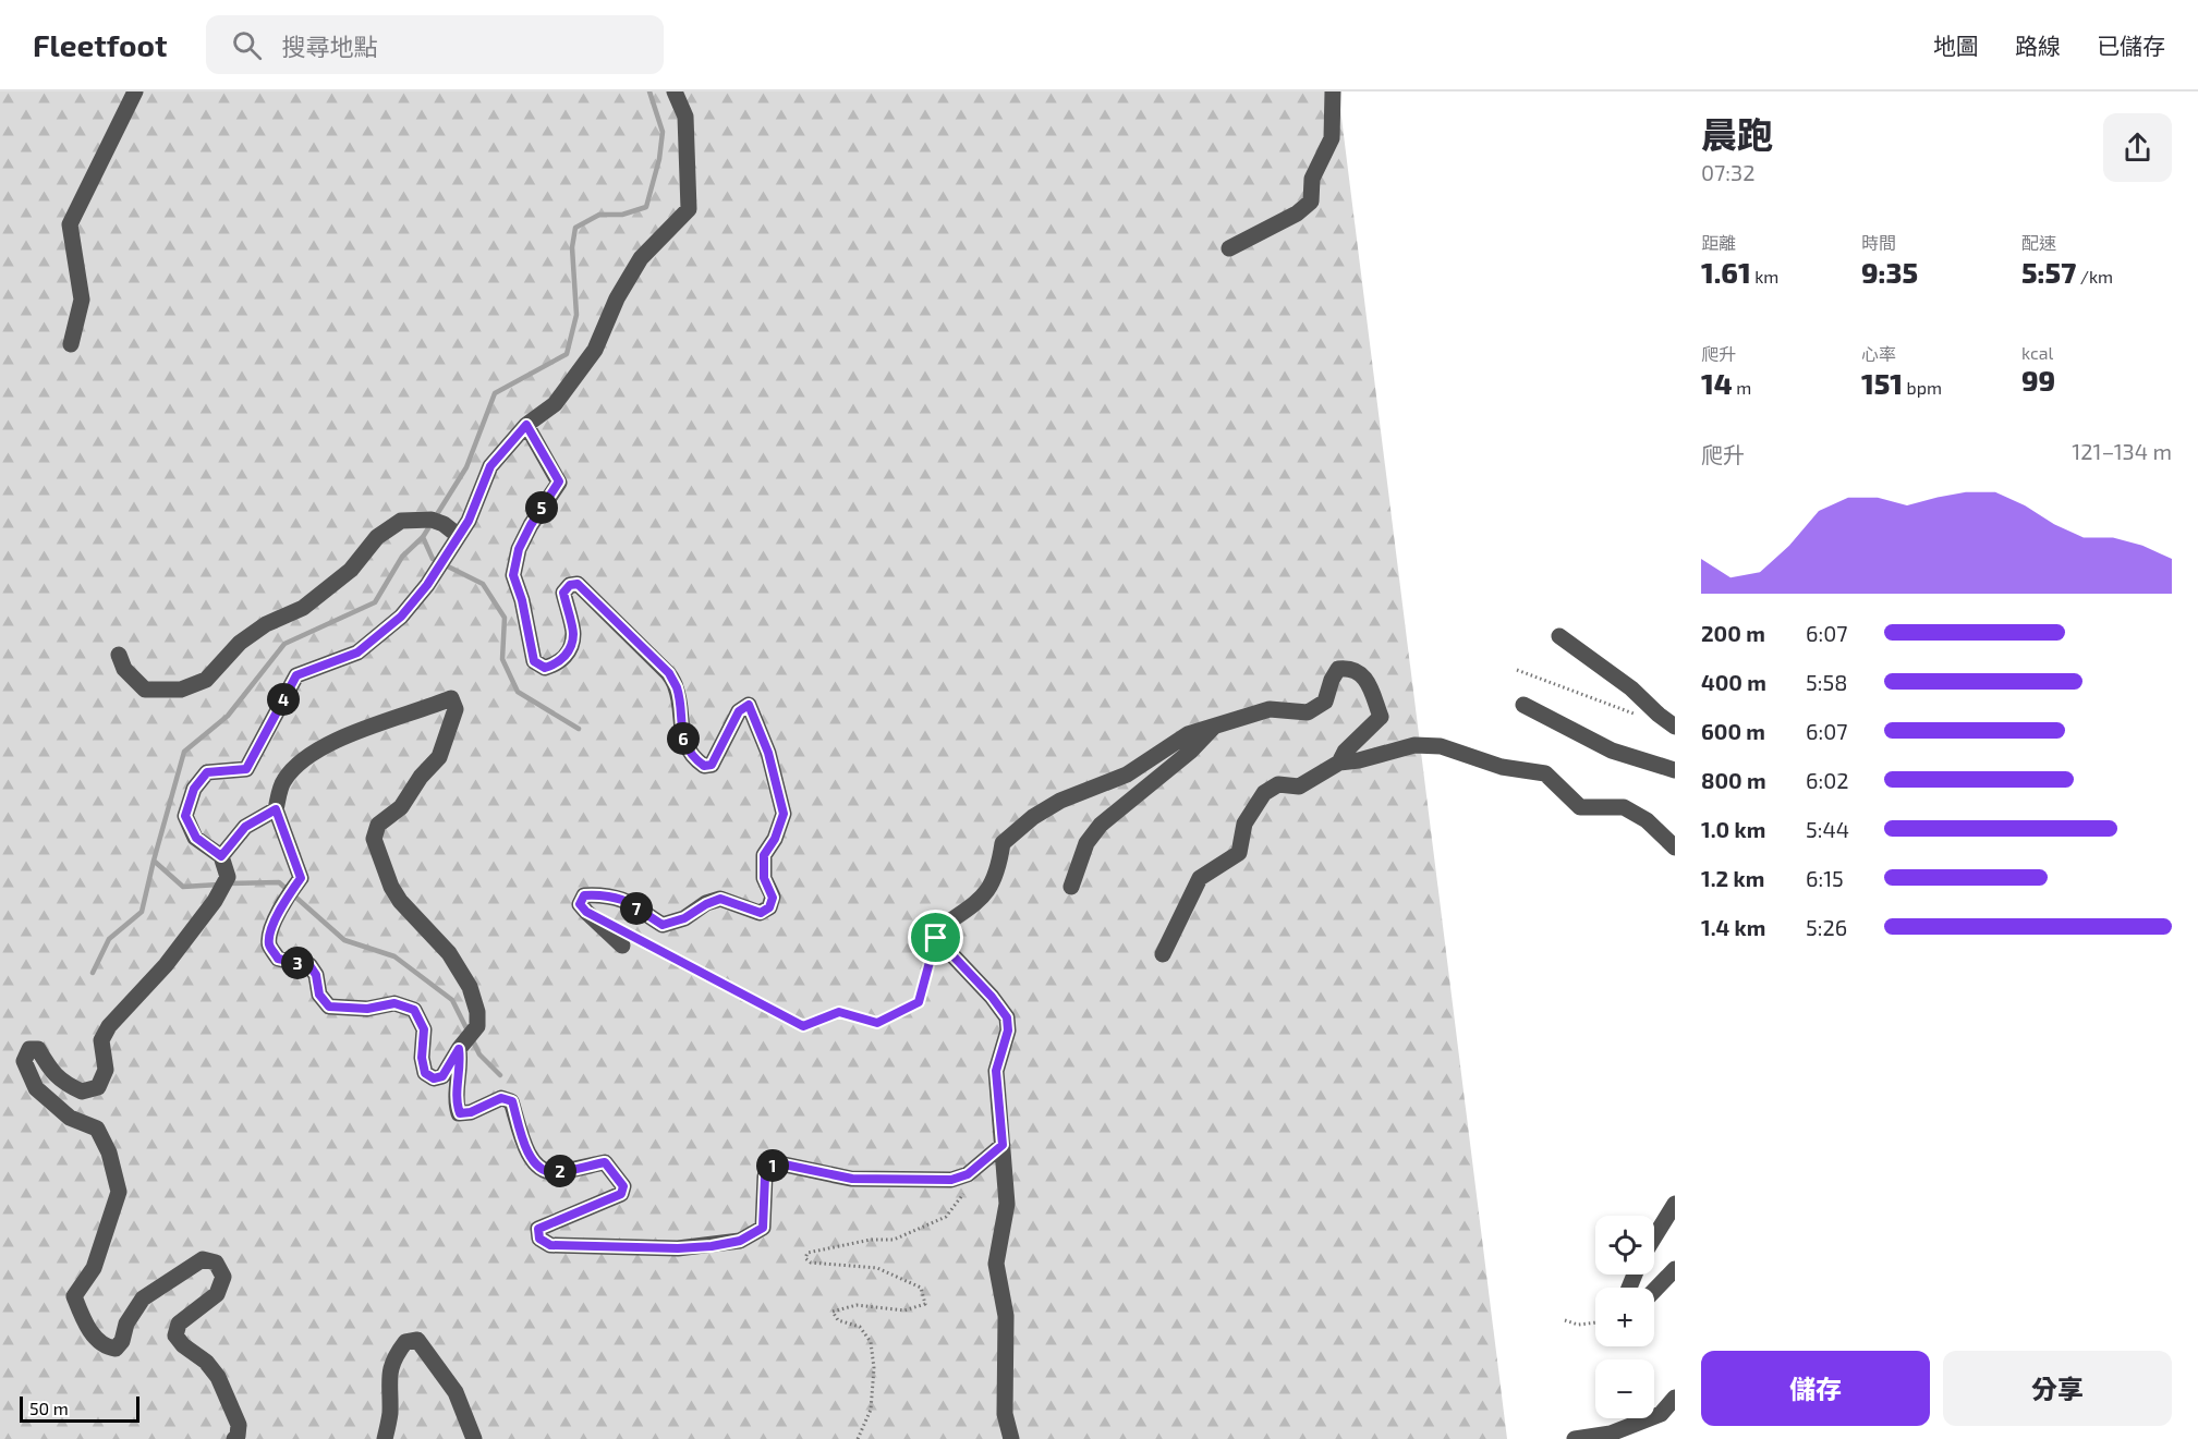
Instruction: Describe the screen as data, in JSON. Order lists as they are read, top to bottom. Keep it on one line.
{"scale_bar":"50 m","page":{"header":"Fleetfoot","search":"搜尋地點","nav":["地圖","路線","已儲存"],"heading":["晨跑","07:32"],"stats":[["距離","1.61 km"],["時間","9:35"],["配速","5:57 /km"],["爬升","14 m"],["心率","151 bpm"],["kcal","99"]],"chart":["爬升","121–134 m"],"pins":["5","4","6","7","3","1","2"],"list":[{"name":"200 m","note":"6:07"},{"name":"400 m","note":"5:58"},{"name":"600 m","note":"6:07"},{"name":"800 m","note":"6:02"},{"name":"1.0 km","note":"5:44"},{"name":"1.2 km","note":"6:15"},{"name":"1.4 km","note":"5:26"}],"map_buttons":["+","−"],"buttons":["儲存","分享"],"scale":"50 m"}}
